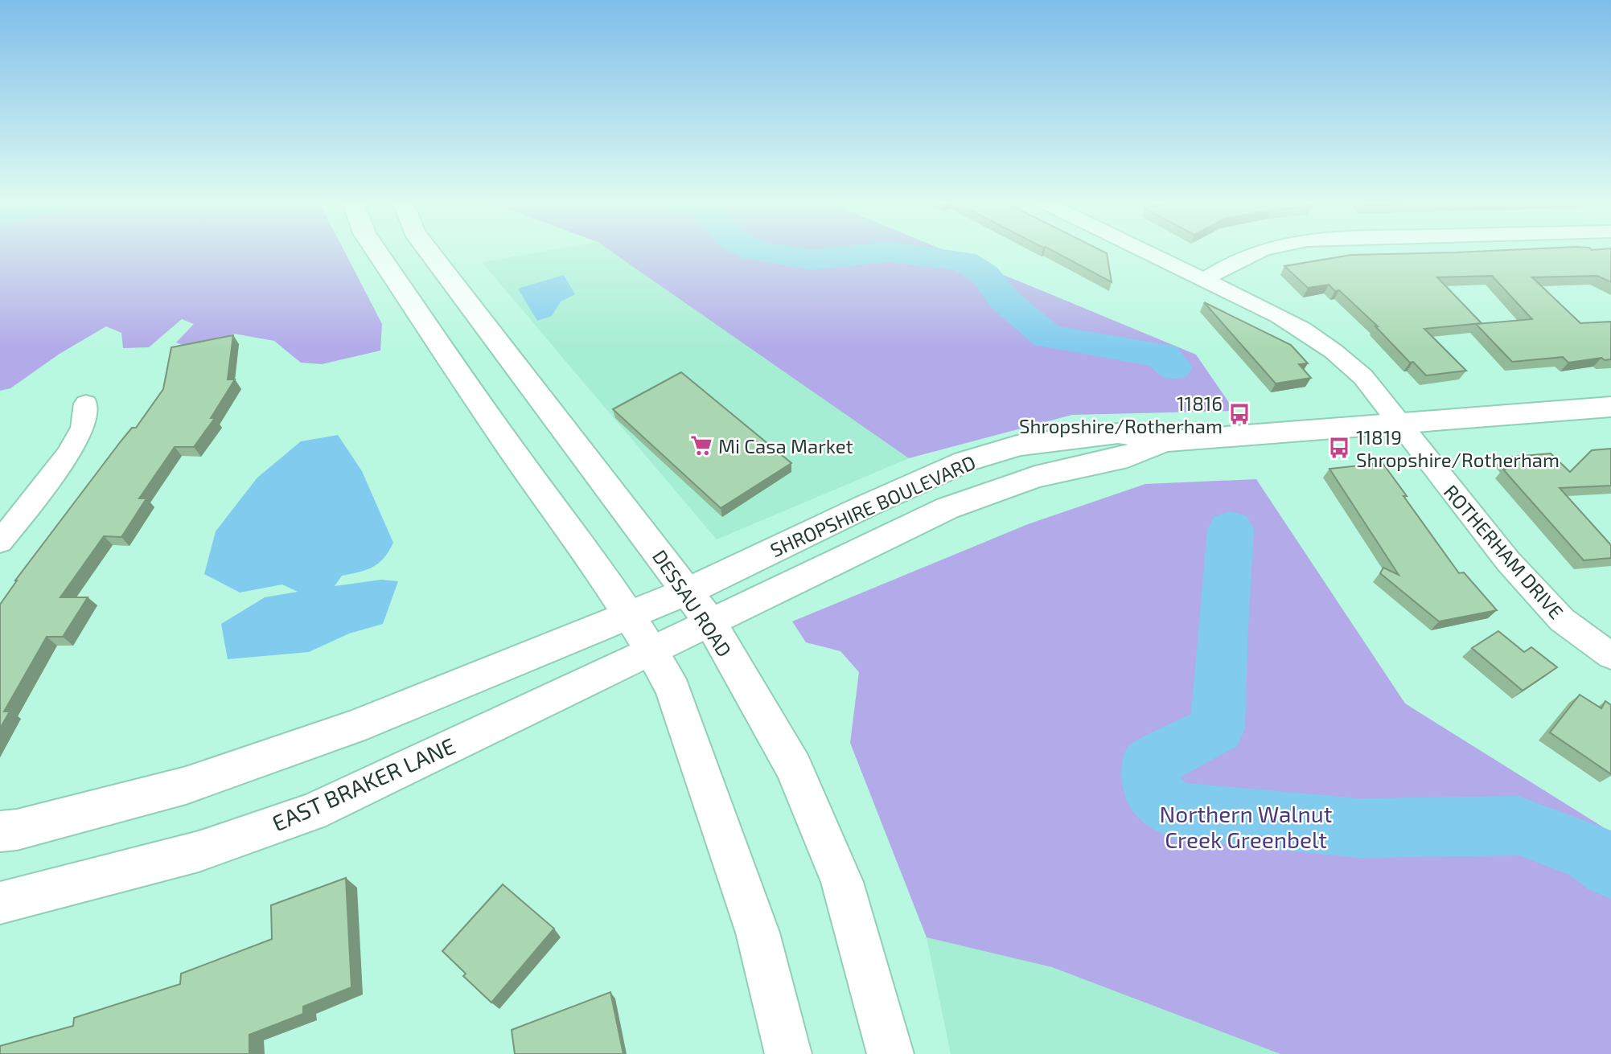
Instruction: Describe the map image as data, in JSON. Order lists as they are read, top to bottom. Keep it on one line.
{"streets":{"street":["SHROPSHIRE BOULEVARD","ROTHERHAM DRIVE","DESSAU ROAD","EAST BRAKER LANE"]},"crossings":[["SHROPSHIRE BOULEVARD","ROTHERHAM DRIVE"],["SHROPSHIRE BOULEVARD","DESSAU ROAD"],["SHROPSHIRE BOULEVARD","EAST BRAKER LANE"],["DESSAU ROAD","EAST BRAKER LANE"]],"parks":["Northern Walnut Creek Greenbelt"],"places":{"bus stop":["11816 Shropshire/Rotherham","11819 Shropshire/Rotherham"],"supermarket":["Mi Casa Market"]}}
